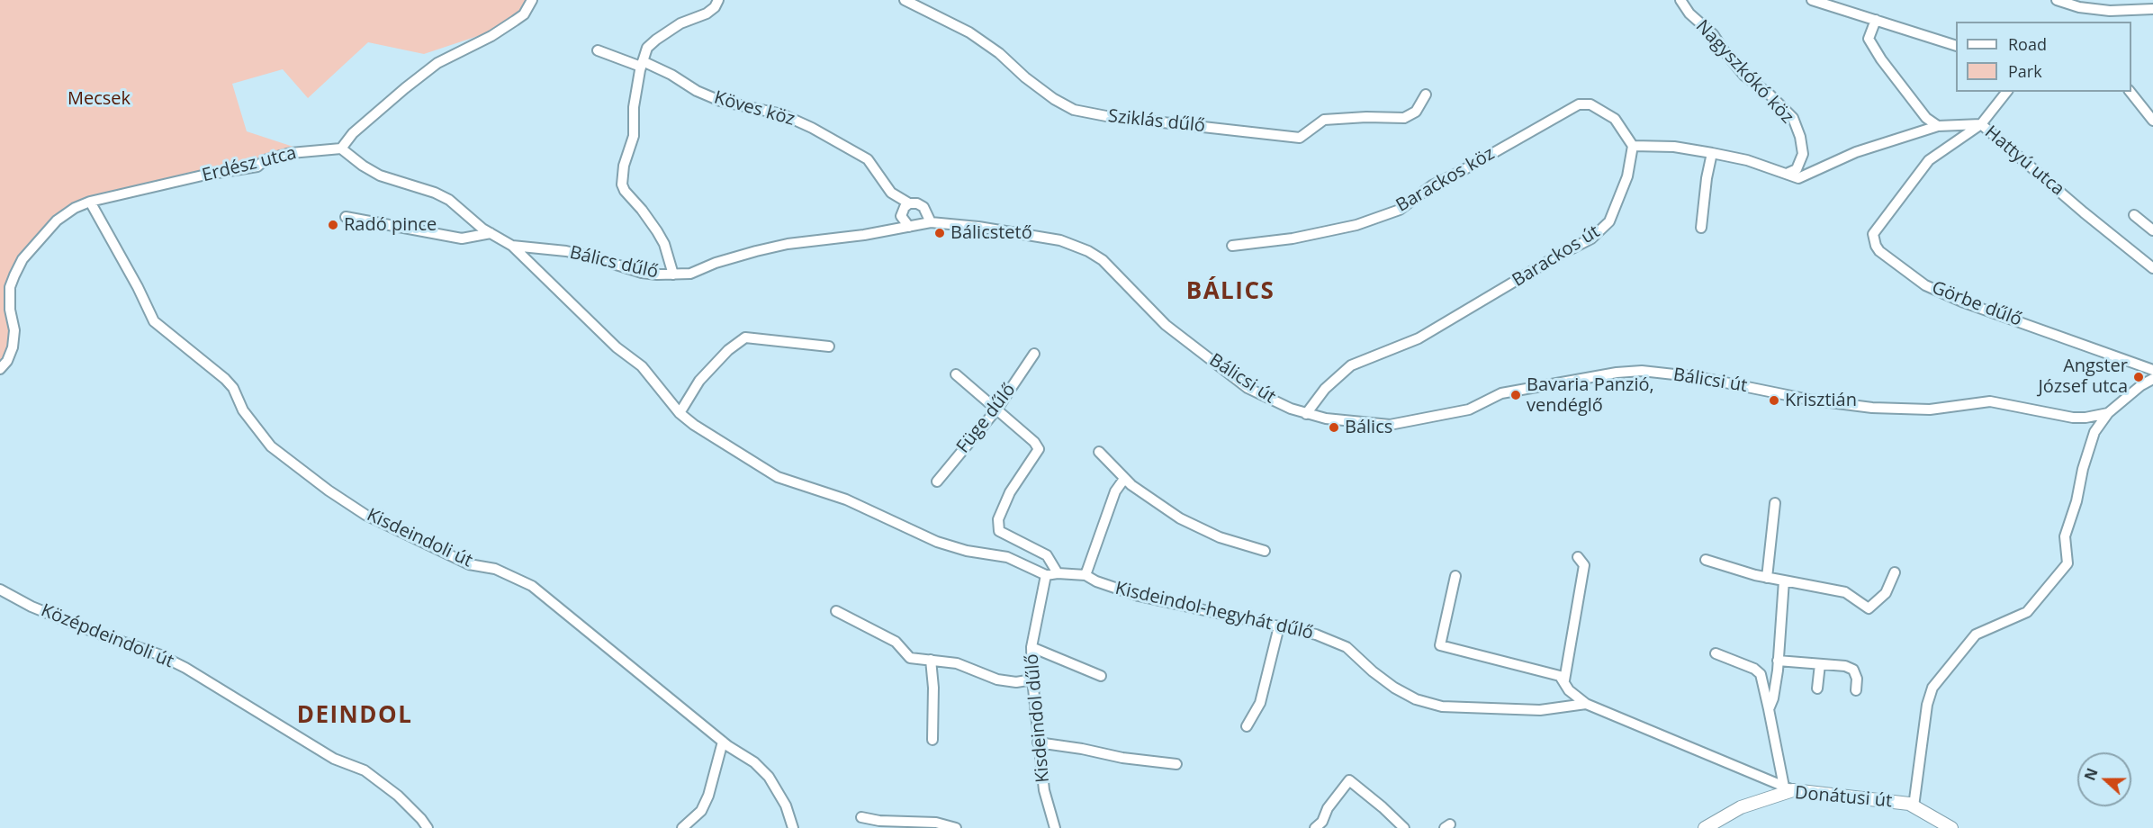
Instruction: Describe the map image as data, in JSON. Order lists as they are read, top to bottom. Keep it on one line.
{"streets":{"street":["Nagyszkókó köz","Köves köz","Sziklás dűlő","Hattyú utca","Erdész utca","Barackos köz","Barackos út","Bálics dűlő","Görbe dűlő","Bálicsi út","Füge dűlő","Kisdeindoli út","Kisdeindol-hegyhát dűlő","Középdeindoli út","Kisdeindol dűlő","Donátusi út"]},"crossings":[["Hattyú utca","Görbe dűlő"],["Erdész utca","Bálics dűlő"],["Erdész utca","Kisdeindoli út"],["Barackos köz","Barackos út"],["Barackos út","Bálicsi út"],["Bálics dűlő","Bálicsi út"],["Kisdeindol-hegyhát dűlő","Kisdeindol dűlő"]],"districts":["BÁLICS","DEINDOL"],"parks":["Mecsek"],"places":["Radó pince","Bálicstető","Angster József utca","Bavaria Panzió, vendéglő","Krisztián","Bálics"],"legend":["Road","Park"],"north":"left"}
